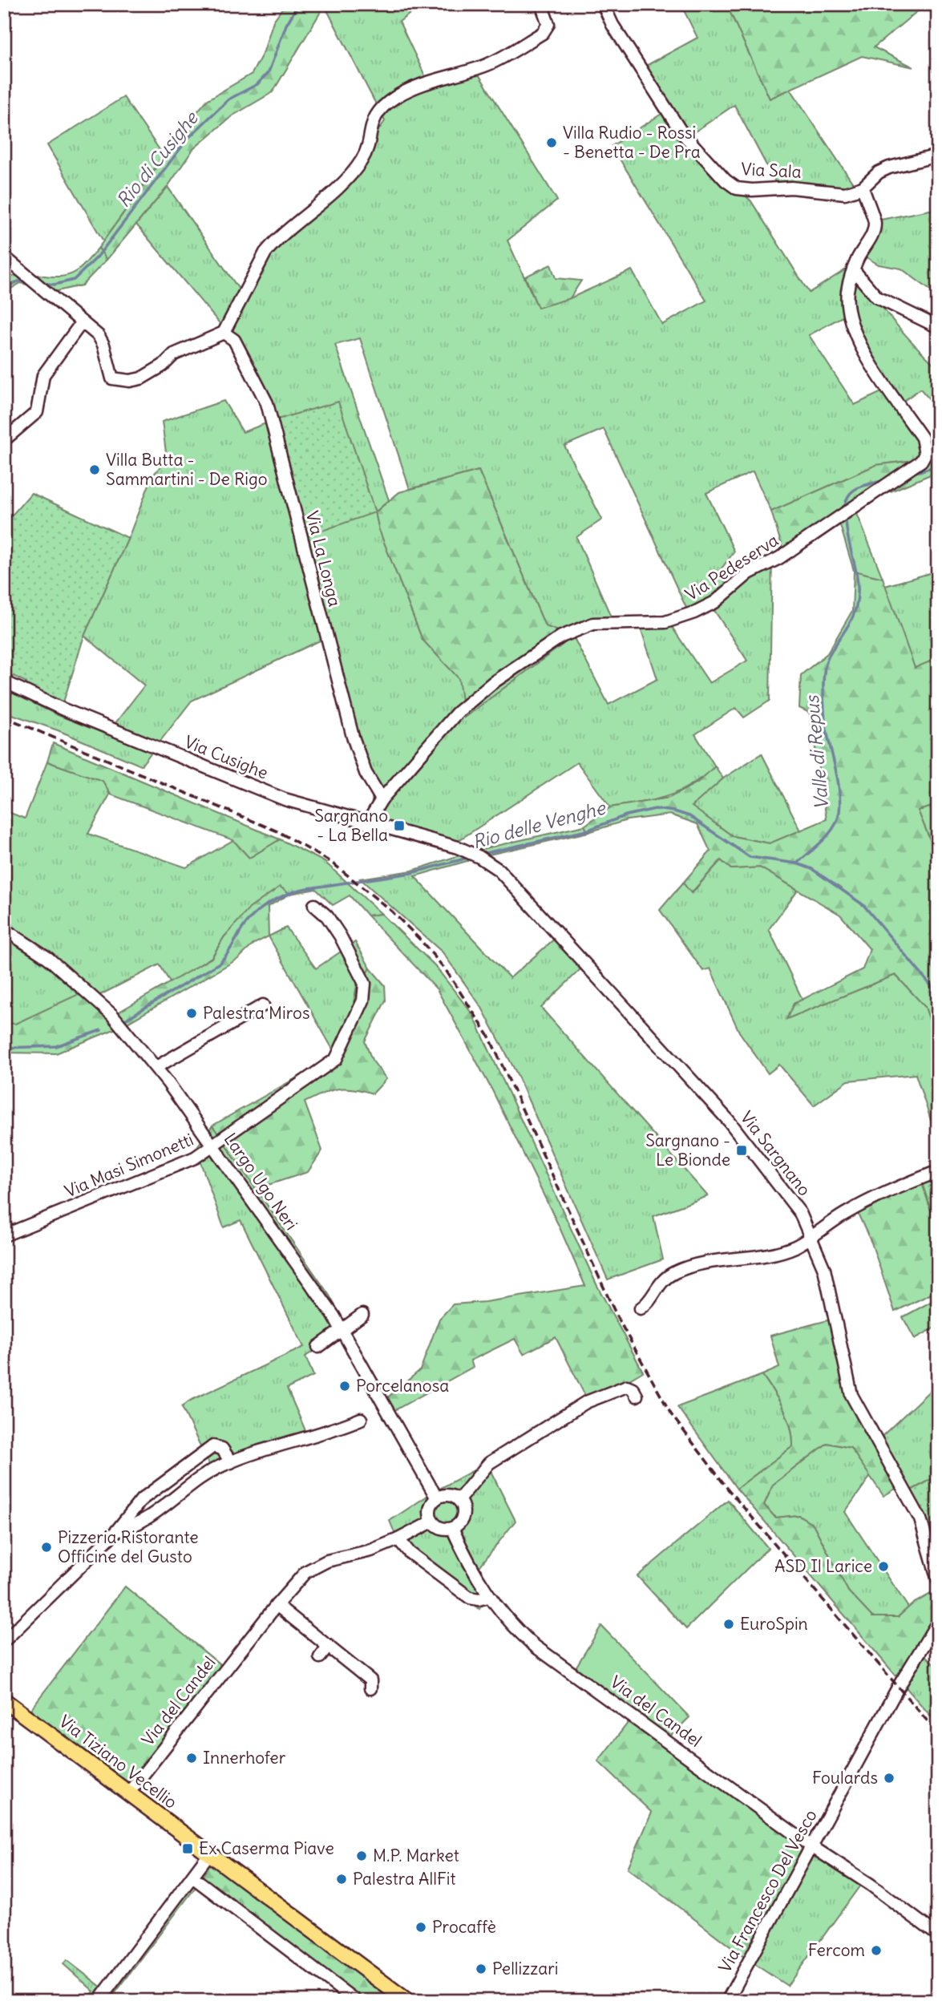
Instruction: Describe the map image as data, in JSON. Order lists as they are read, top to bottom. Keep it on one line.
{"streets":{"main road":["Via Tiziano Vecellio"],"street":["Via Sala","Via La Longa","Via Pedeserva","Via Cusighe","Via Sargnano","Via Masi Simonetti","Largo Ugo Neri","Via del Candel","Via Francesco Del Vesco"]},"crossings":[["Via Sala","Via Pedeserva"],["Via La Longa","Via Pedeserva"],["Via Pedeserva","Via Cusighe"],["Via Cusighe","Via Sargnano"],["Via Masi Simonetti","Largo Ugo Neri"],["Largo Ugo Neri","Via del Candel"],["Via del Candel","Via Tiziano Vecellio"],["Via del Candel","Via Francesco Del Vesco"]],"water":["Rio di Cusighe","Valle di Repus","Rio delle Venghe"],"places":{"other":["Villa Rudio - Rossi - Benetta - De Pra","Villa Butta - Sammartini - De Rigo","Palestra Miros","Porcelanosa","Pizzeria Ristorante Officine del Gusto","ASD Il Larice","EuroSpin","Innerhofer","Foulards","M.P. Market","Palestra AllFit","Procaffè","Fercom","Pellizzari"],"transit":["Sargnano - La Bella","Sargnano - Le Bionde","Ex Caserma Piave"]}}
